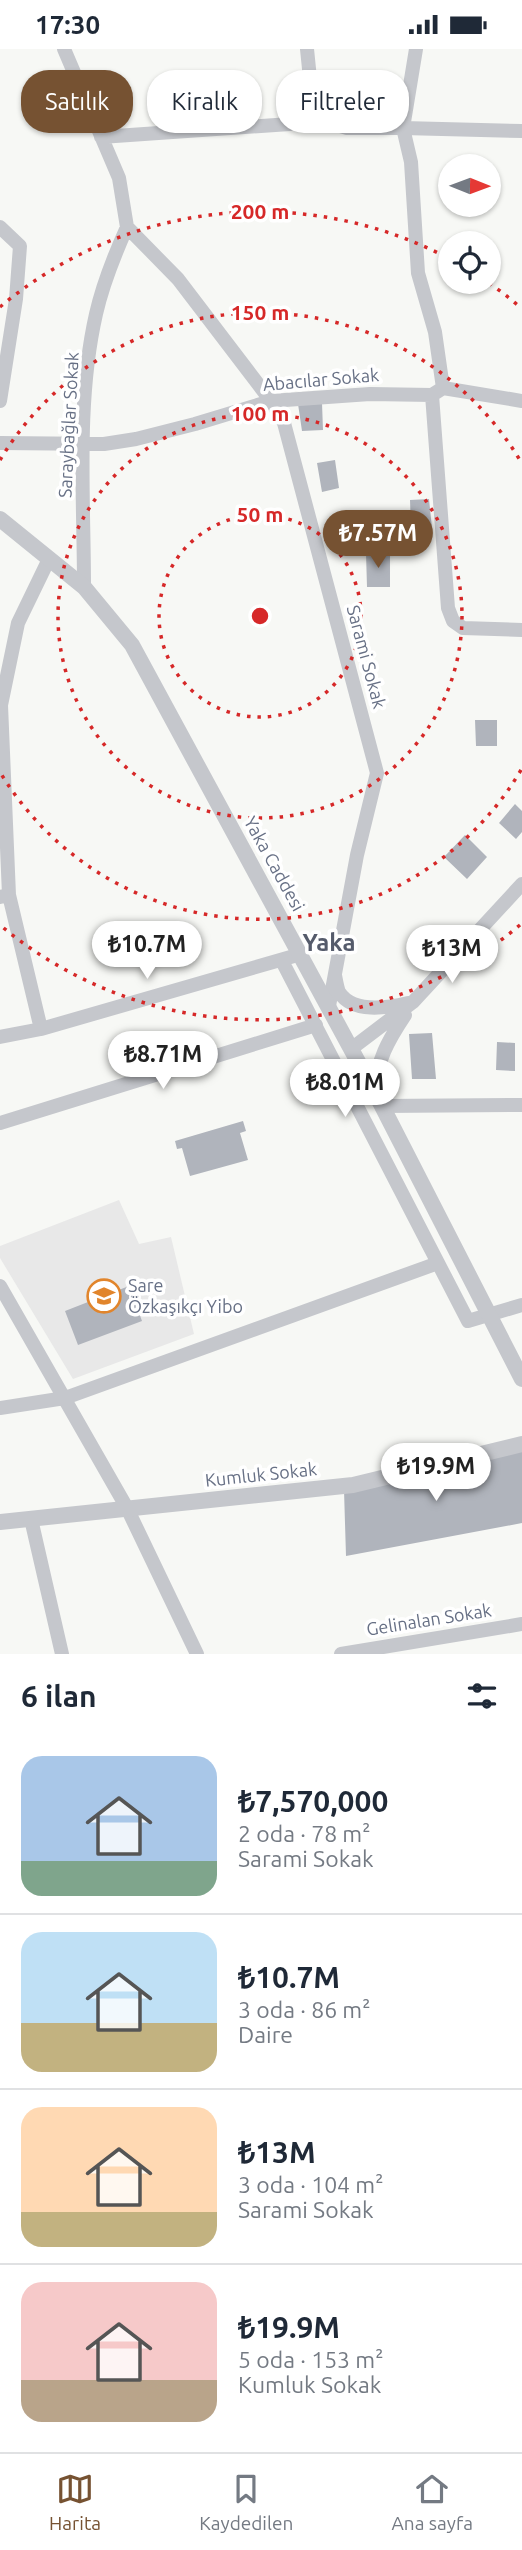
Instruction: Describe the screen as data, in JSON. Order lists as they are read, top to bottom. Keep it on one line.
{"streets":{"street":["Abacılar Sokak","Saraybağlar Sokak","Sarami Sokak","Yaka Caddesi","Kumluk Sokak","Gelinalan Sokak"]},"crossings":[["Abacılar Sokak","Saraybağlar Sokak"],["Abacılar Sokak","Sarami Sokak"],["Saraybağlar Sokak","Sarami Sokak"],["Saraybağlar Sokak","Yaka Caddesi"],["Sarami Sokak","Yaka Caddesi"]],"districts":["Yaka"],"places":{"school or university":["Sare Özkaşıkçı Yibo"]},"north":"right","page":{"status":"17:30","chip":["Satılık","Kiralık","Filtreler"],"price":["₺7.57M","₺10.7M","₺13M","₺8.71M","₺8.01M","₺19.9M"],"heading":"6 ilan","list":[{"name":"₺7,570,000","note":"2 oda · 78 m² · Sarami Sokak"},{"name":"₺10.7M","note":"3 oda · 86 m² · Daire"},{"name":"₺13M","note":"3 oda · 104 m² · Sarami Sokak"},{"name":"₺19.9M","note":"5 oda · 153 m² · Kumluk Sokak"}],"tabs":["Harita","Kaydedilen","Ana sayfa"]},"rings":["200 m","150 m","100 m","50 m"]}
